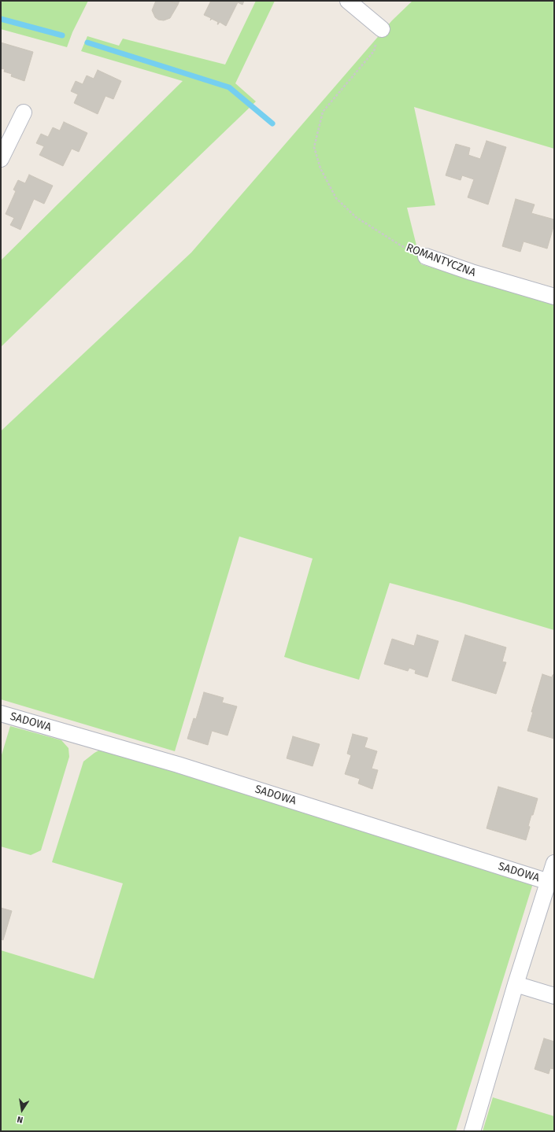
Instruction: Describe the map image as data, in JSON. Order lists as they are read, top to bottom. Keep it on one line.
{"streets":{"street":["ROMANTYCZNA","SADOWA"]},"north":"bottom"}
